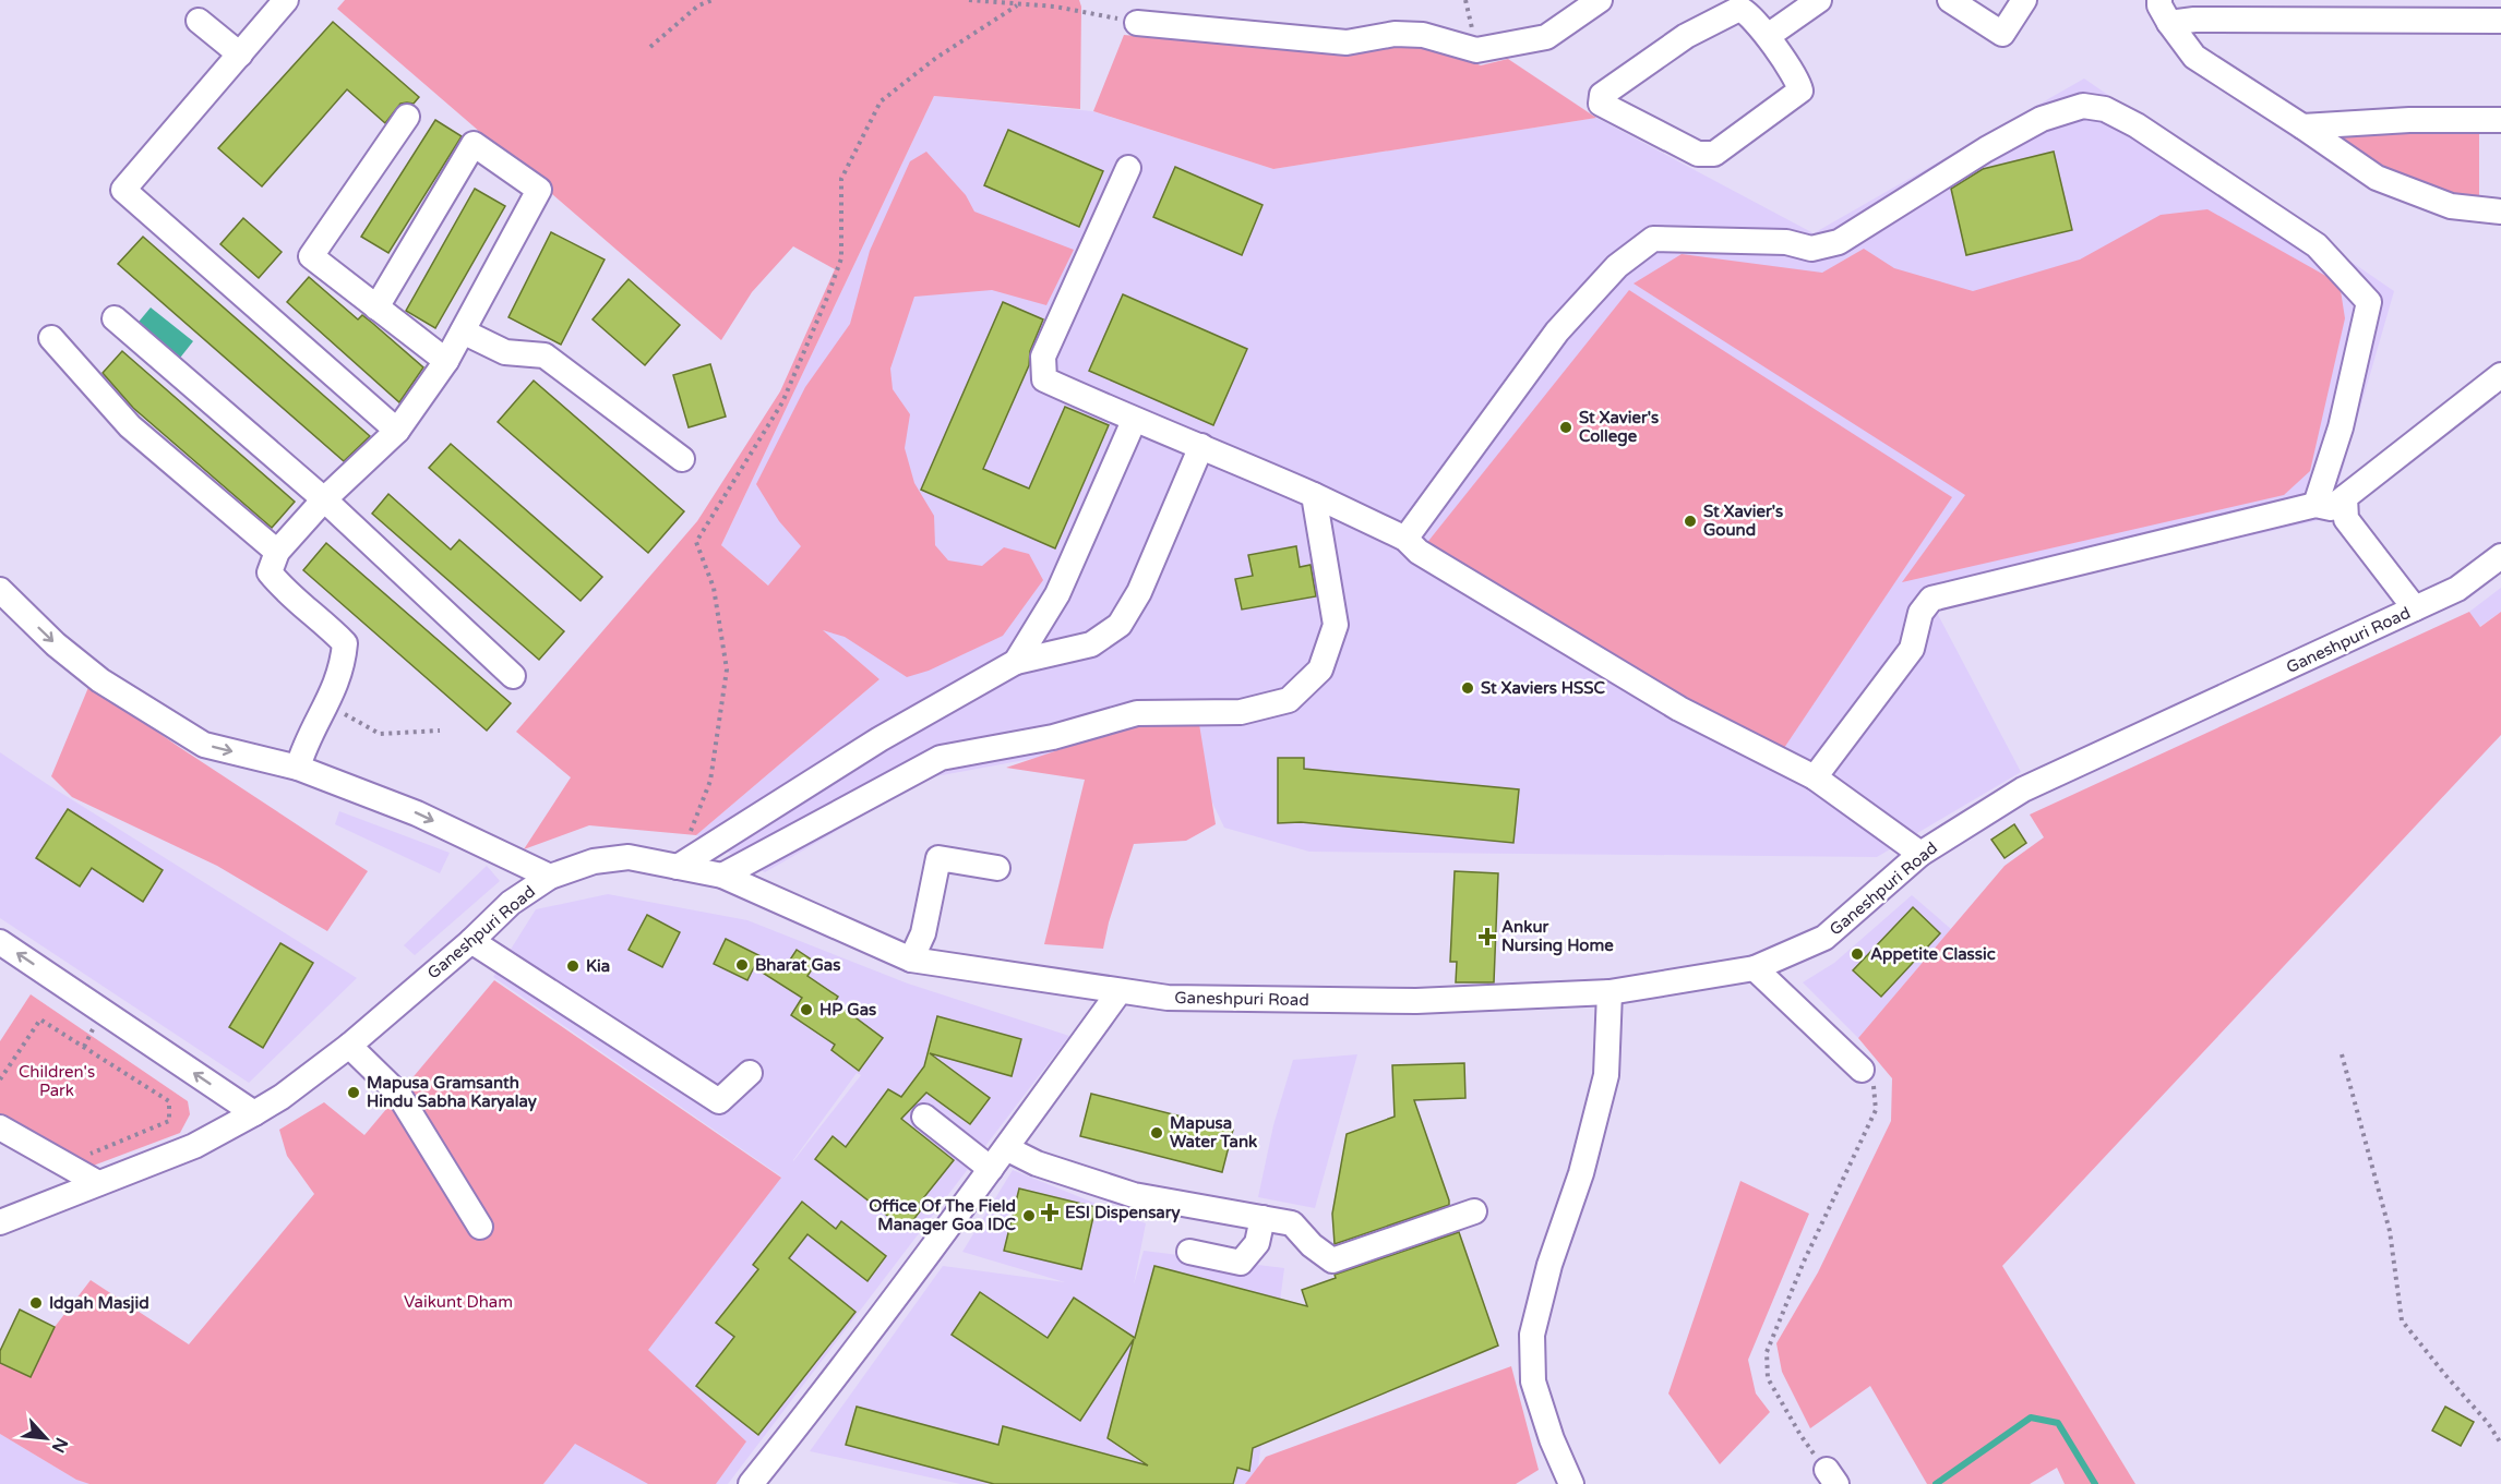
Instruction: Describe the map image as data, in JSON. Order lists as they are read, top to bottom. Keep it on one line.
{"streets":{"street":["Ganeshpuri Road"]},"parks":["Children's Park","Vaikunt Dham"],"places":{"other":["St Xavier's College","St Xavier's Gound","St Xaviers HSSC","Appetite Classic","Bharat Gas","Kia","HP Gas","Mapusa Gramsanth Hindu Sabha Karyalay","Mapusa Water Tank","Office Of The Field Manager Goa IDC","Idgah Masjid"],"health":["Ankur Nursing Home","ESI Dispensary"]},"north":"bottom right"}
